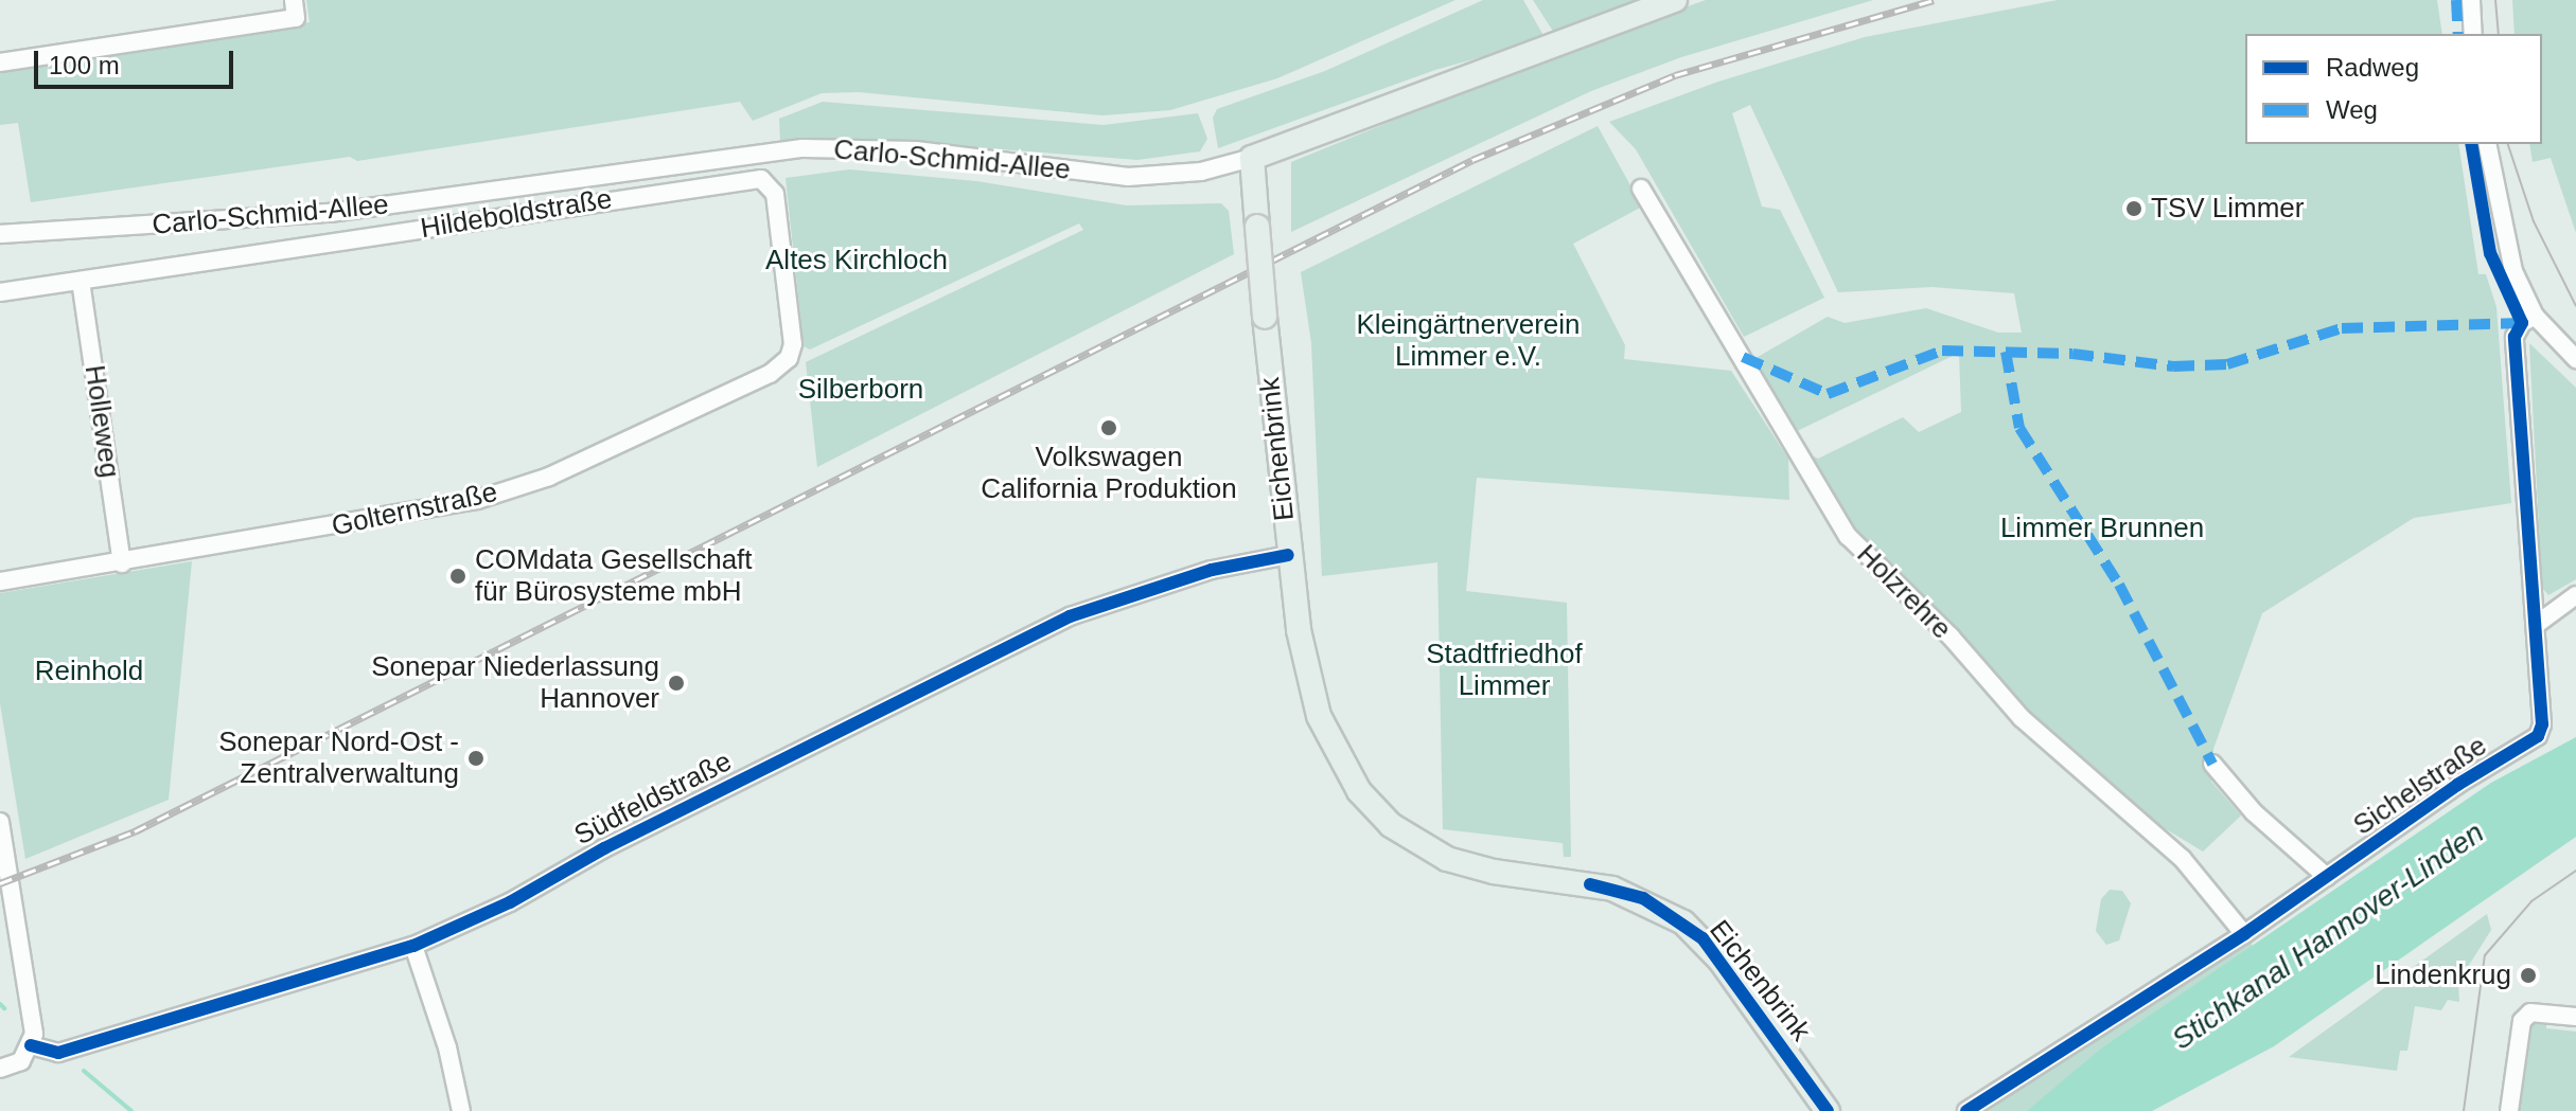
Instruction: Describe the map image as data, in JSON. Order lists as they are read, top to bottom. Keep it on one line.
{"streets":{"main road":["Carlo-Schmid-Allee","Eichenbrink"],"street":["Hildeboldstraße","Holleweg","Golternstraße","Holzrehre","Sichelstraße","Südfeldstraße"]},"crossings":[["Carlo-Schmid-Allee","Eichenbrink"],["Hildeboldstraße","Holleweg"],["Hildeboldstraße","Golternstraße"],["Holleweg","Golternstraße"],["Eichenbrink","Südfeldstraße"],["Holzrehre","Sichelstraße"]],"water":["Stichkanal Hannover-Linden"],"parks":["Altes Kirchloch","Kleingärtnerverein Limmer e.V.","Silberborn","Limmer Brunnen","Stadtfriedhof Limmer","Reinhold"],"places":["TSV Limmer","Volkswagen California Produktion","COMdata Gesellschaft für Bürosysteme mbH","Sonepar Niederlassung Hannover","Sonepar Nord-Ost - Zentralverwaltung","Lindenkrug"],"legend":["Radweg","Weg"],"scale_bar":"100 m"}
